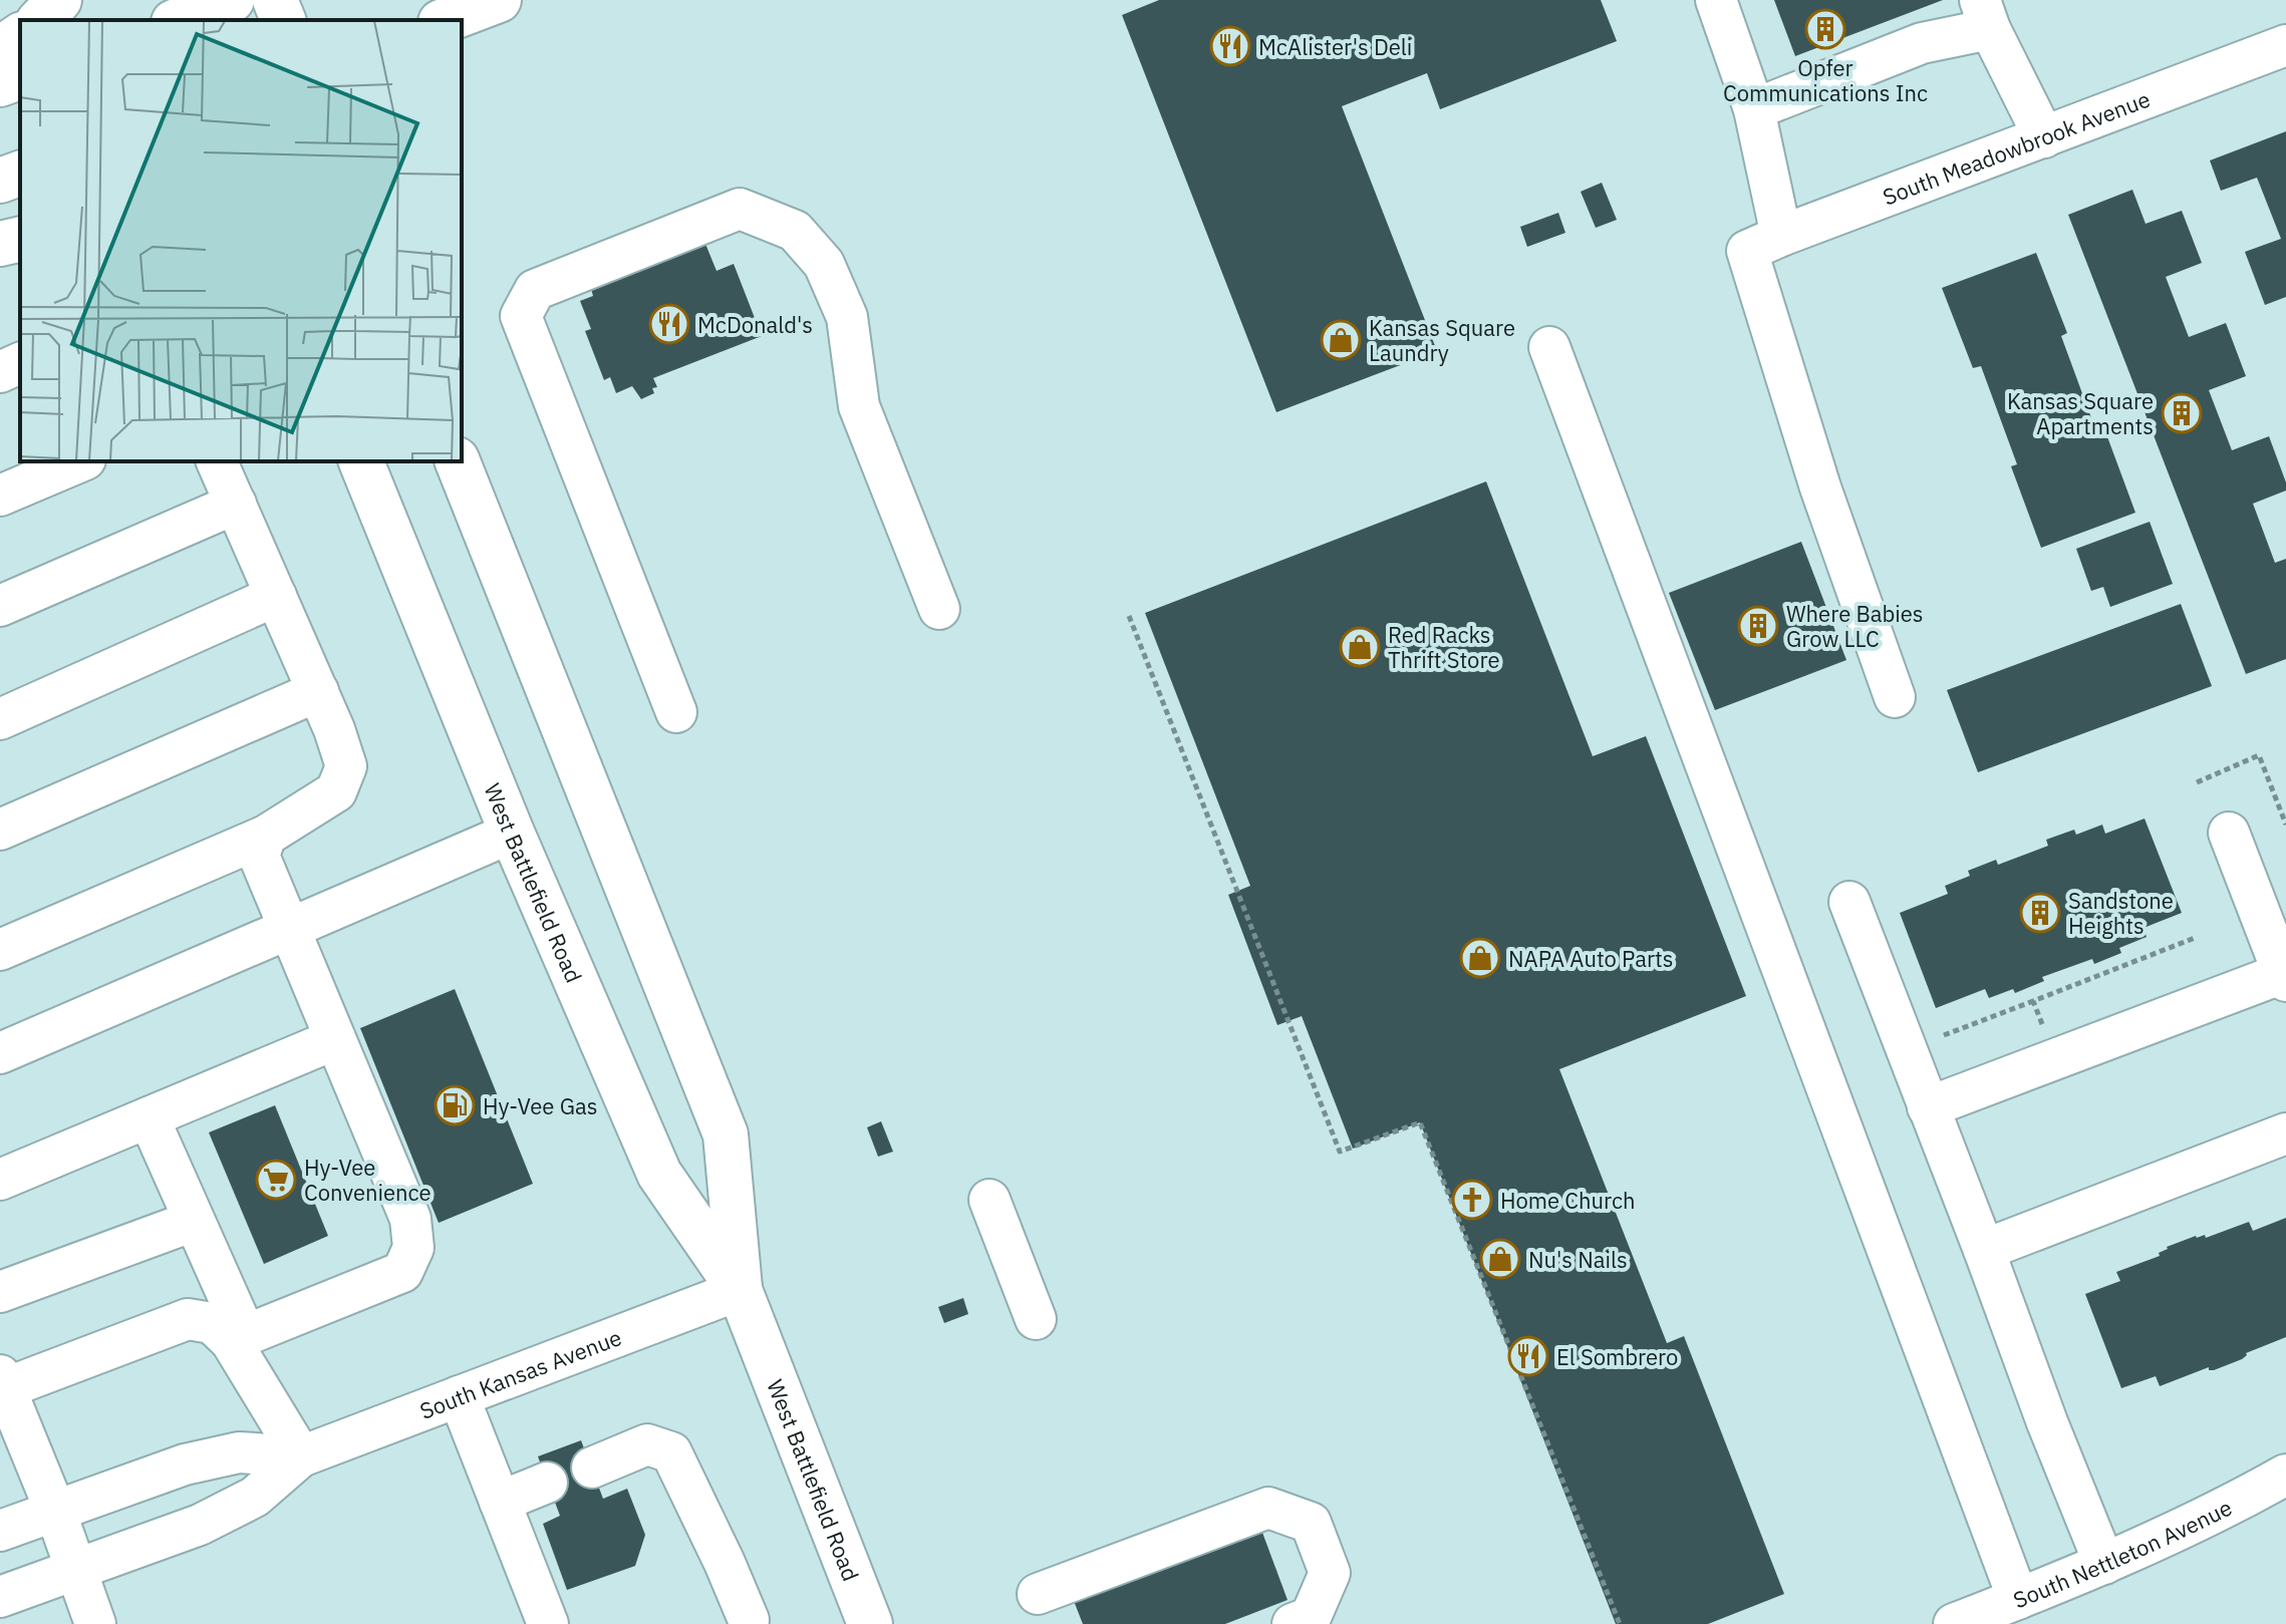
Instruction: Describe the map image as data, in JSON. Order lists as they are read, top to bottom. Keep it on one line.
{"streets":{"main road":["West Battlefield Road"],"street":["South Meadowbrook Avenue","South Kansas Avenue","South Nettleton Avenue"]},"crossings":[["West Battlefield Road","South Kansas Avenue"]],"places":{"building":["Opfer Communications Inc","Kansas Square Apartments","Where Babies Grow LLC","Sandstone Heights"],"restaurant":["McAlister's Deli","McDonald's","El Sombrero"],"shop":["Kansas Square Laundry","Red Racks Thrift Store","NAPA Auto Parts","Nu's Nails"],"fuel station":["Hy-Vee Gas"],"supermarket":["Hy-Vee Convenience"],"church":["Home Church"]}}
